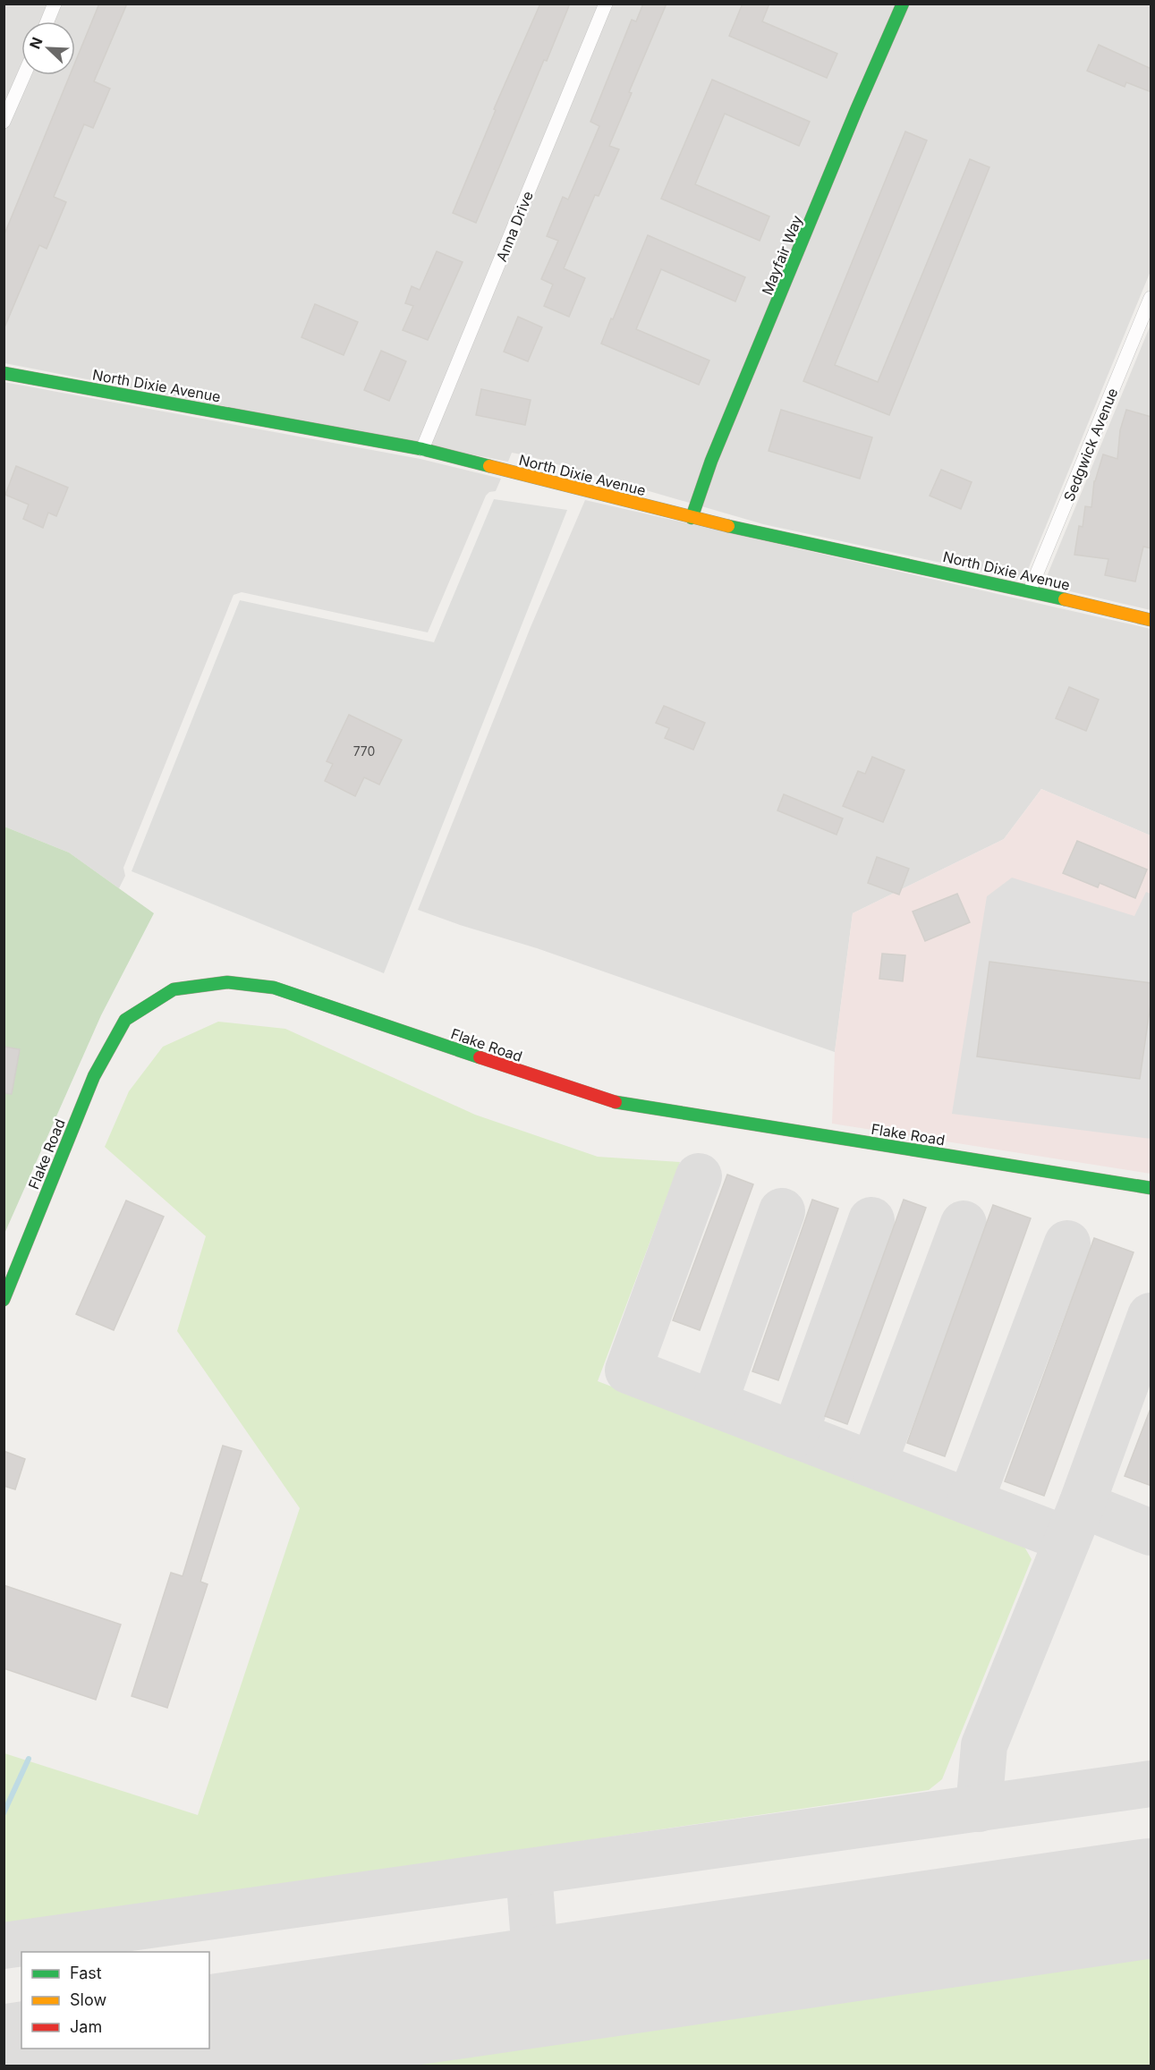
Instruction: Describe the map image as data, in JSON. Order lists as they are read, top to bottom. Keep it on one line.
{"streets":{"street":["Anna Drive","Mayfair Way","North Dixie Avenue","Sedgwick Avenue","Flake Road"]},"crossings":[["Anna Drive","North Dixie Avenue"],["Mayfair Way","North Dixie Avenue"],["North Dixie Avenue","Sedgwick Avenue"]],"house_numbers":["770"],"legend":["Fast","Slow","Jam"],"north":"top left"}
